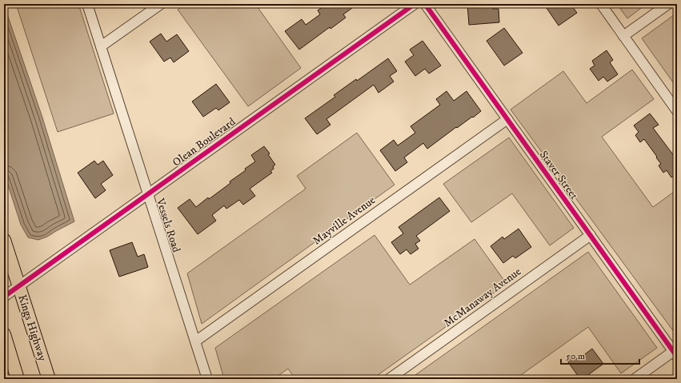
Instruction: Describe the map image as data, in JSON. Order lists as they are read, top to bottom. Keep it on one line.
{"streets":{"main road":["Kings Highway"],"street":["Olean Boulevard","Staver Street","Mayville Avenue","Vessels Road","McManaway Avenue"]},"crossings":[["Olean Boulevard","Vessels Road"],["Olean Boulevard","Kings Highway"],["Staver Street","Mayville Avenue"],["Staver Street","McManaway Avenue"],["Mayville Avenue","Vessels Road"]],"scale_bar":"50 m"}
